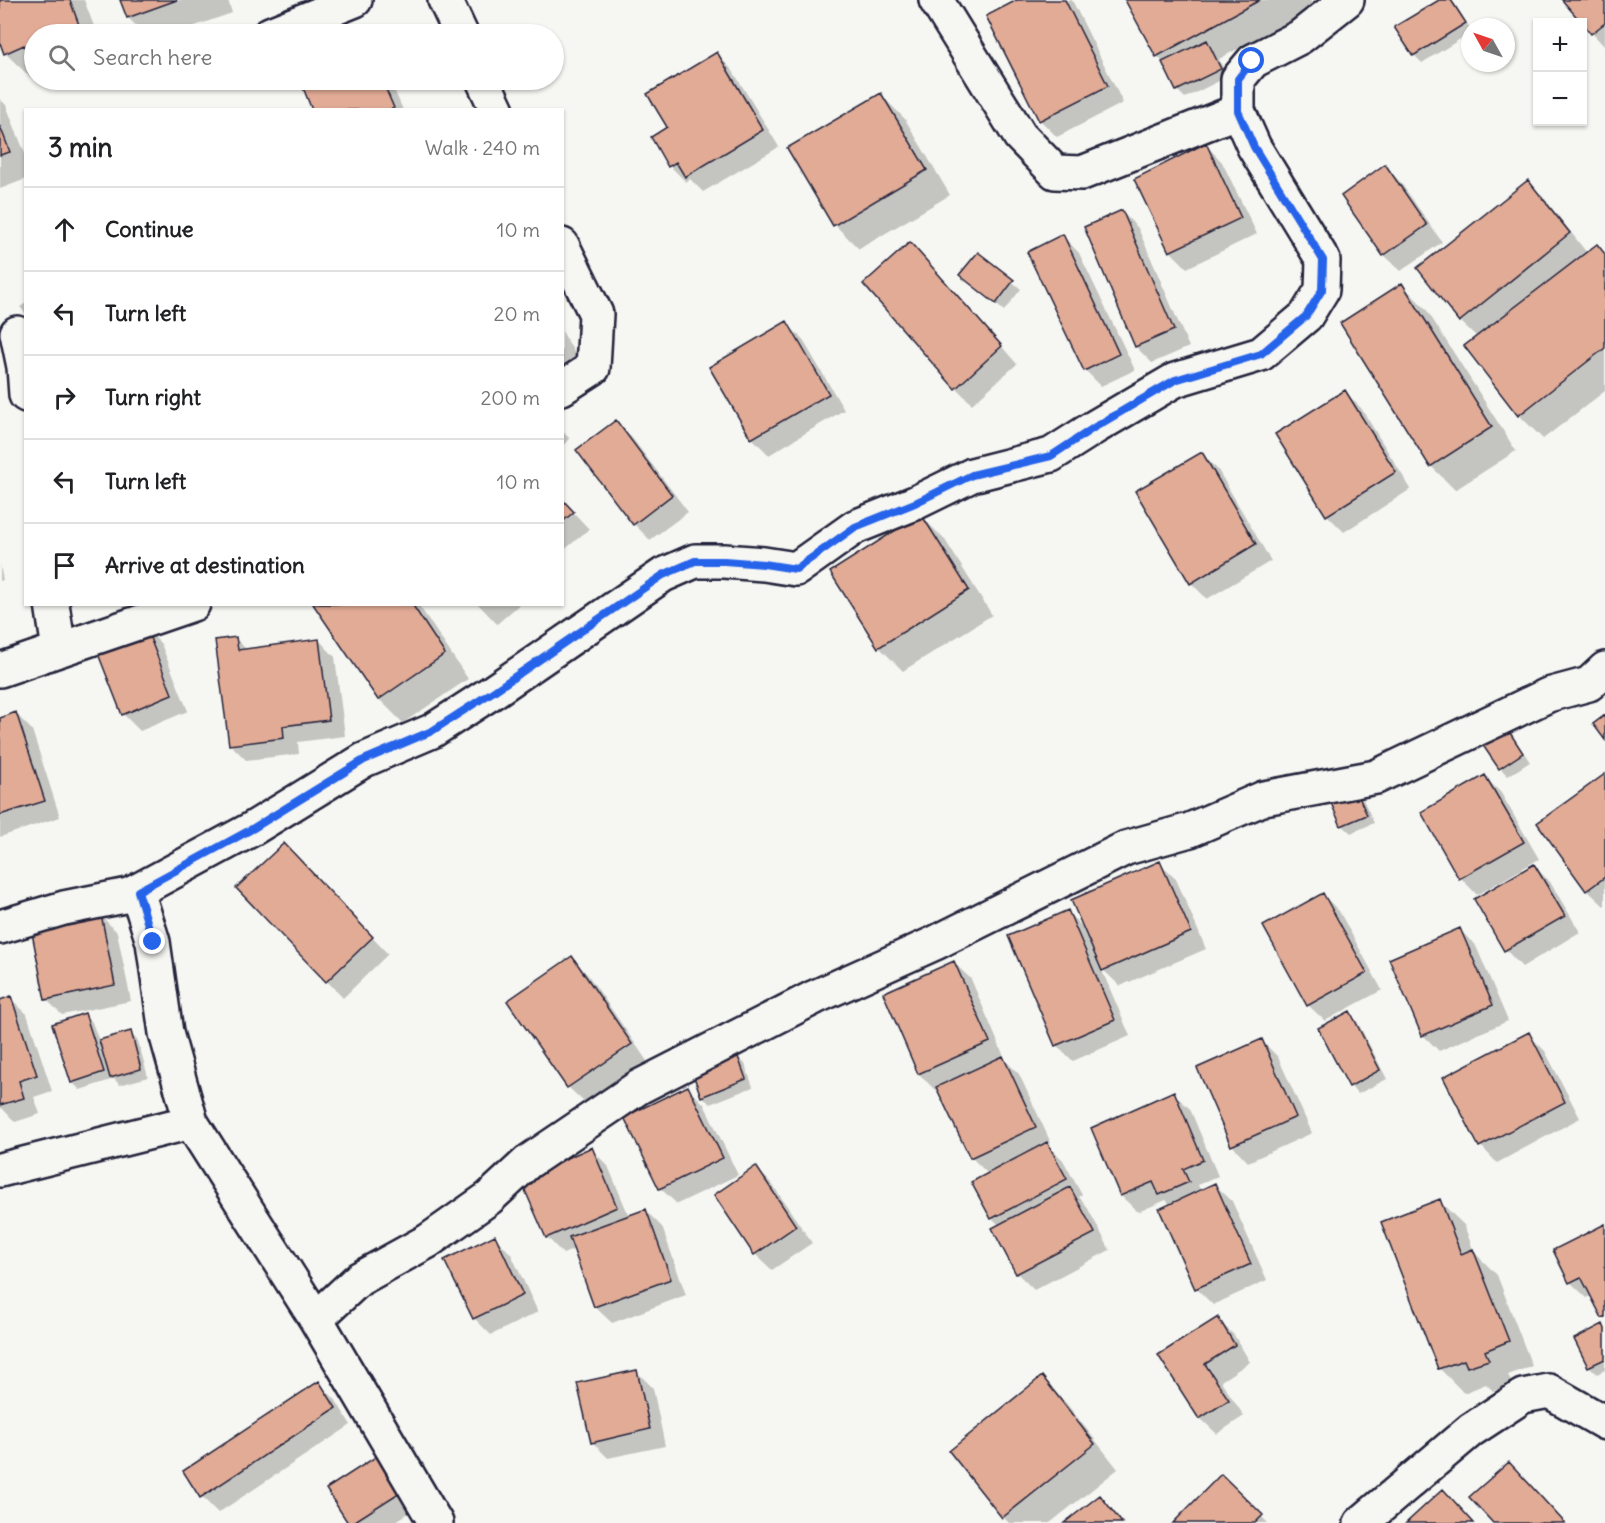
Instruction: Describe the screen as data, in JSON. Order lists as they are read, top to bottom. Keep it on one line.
{"north":"top left","page":{"map_buttons":["+","−"],"search":"Search here","heading":["3 min","Walk · 240 m"],"list":[["Continue","10 m"],["Turn left","20 m"],["Turn right","200 m"],["Turn left","10 m"],"Arrive at destination"]}}
